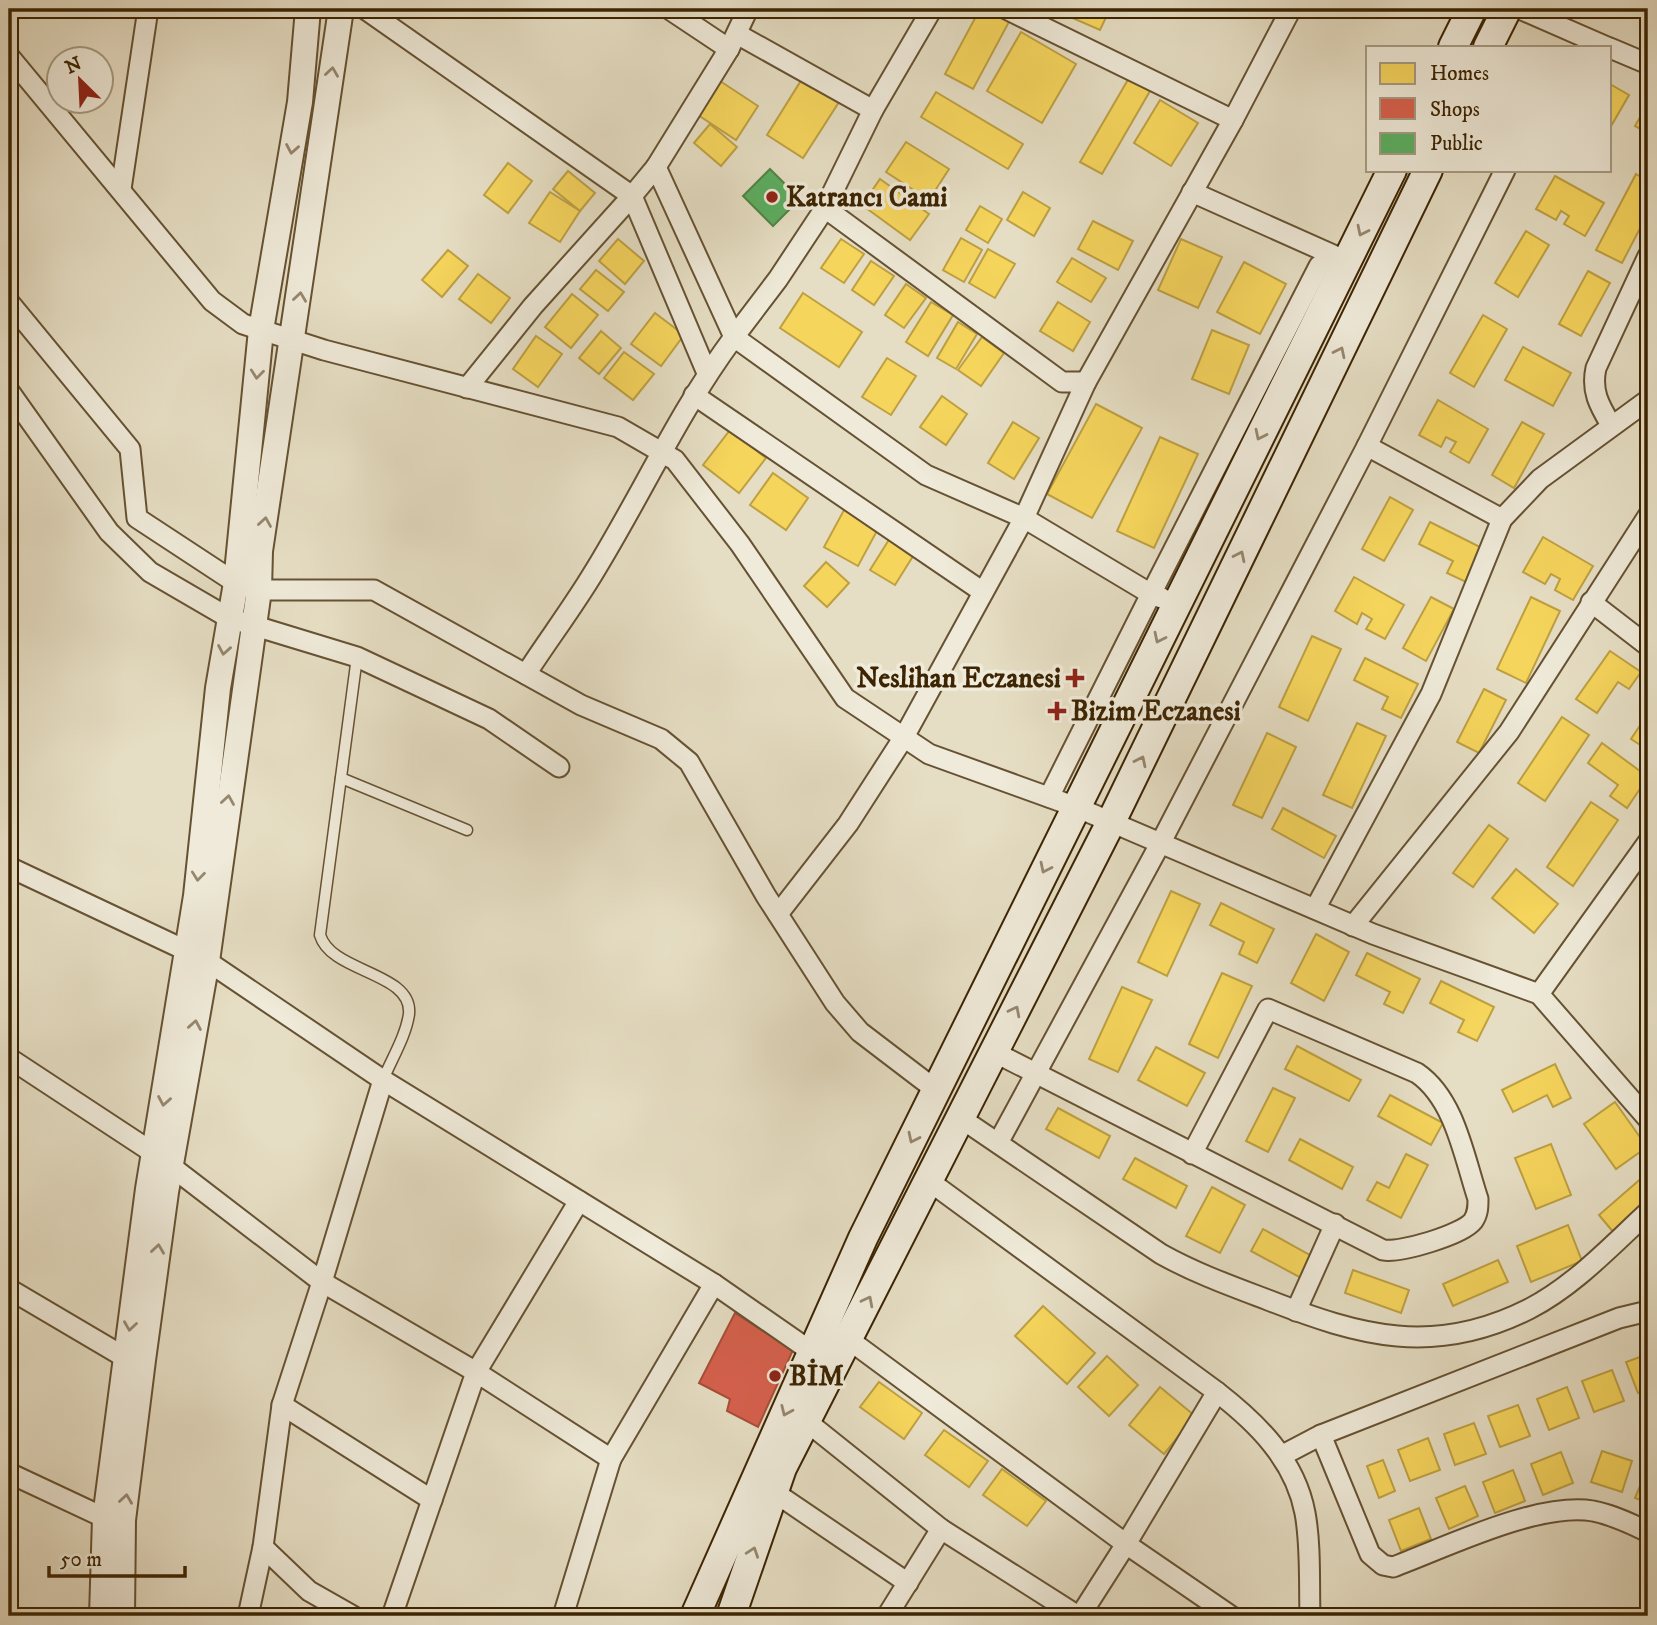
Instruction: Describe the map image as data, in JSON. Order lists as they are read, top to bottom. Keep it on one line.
{"places":{"other":["Katrancı Cami","BİM"],"health":["Neslihan Eczanesi","Bizim Eczanesi"]},"legend":["Homes","Shops","Public"],"scale_bar":"50 m","north":"top left"}
